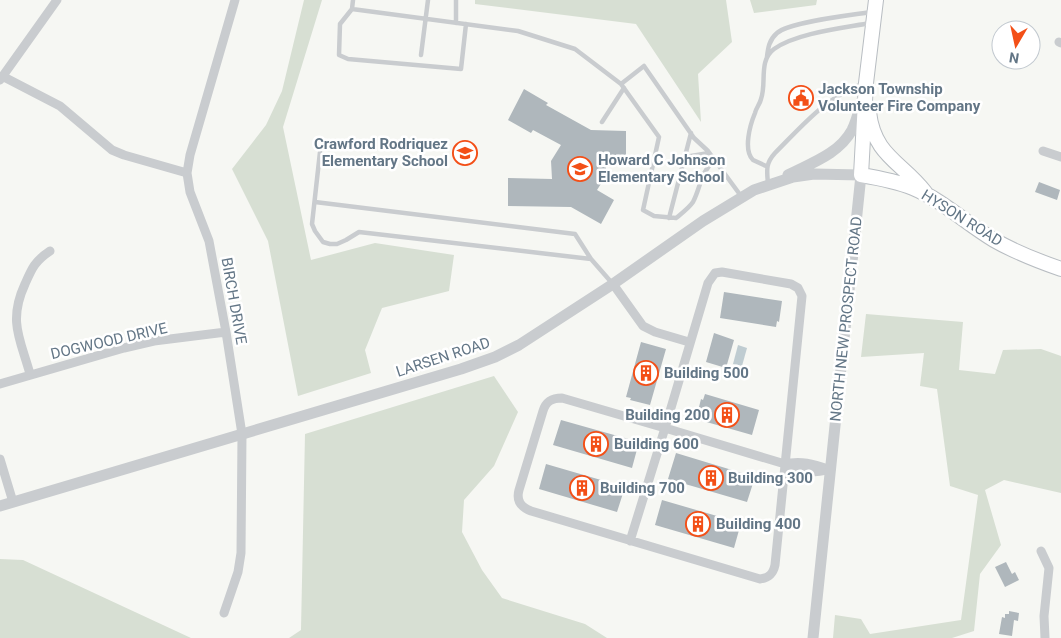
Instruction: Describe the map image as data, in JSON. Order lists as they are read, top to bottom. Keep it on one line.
{"streets":{"main road":["HYSON ROAD","NORTH NEW PROSPECT ROAD"],"street":["BIRCH DRIVE","DOGWOOD DRIVE","LARSEN ROAD"]},"crossings":[["HYSON ROAD","NORTH NEW PROSPECT ROAD"],["HYSON ROAD","LARSEN ROAD"],["BIRCH DRIVE","DOGWOOD DRIVE"],["BIRCH DRIVE","LARSEN ROAD"],["NORTH NEW PROSPECT ROAD","LARSEN ROAD"]],"places":{"public building":["Jackson Township Volunteer Fire Company"],"school or university":["Crawford Rodriquez Elementary School","Howard C Johnson Elementary School"],"building":["Building 500","Building 200","Building 600","Building 300","Building 700","Building 400"]},"north":"bottom"}
